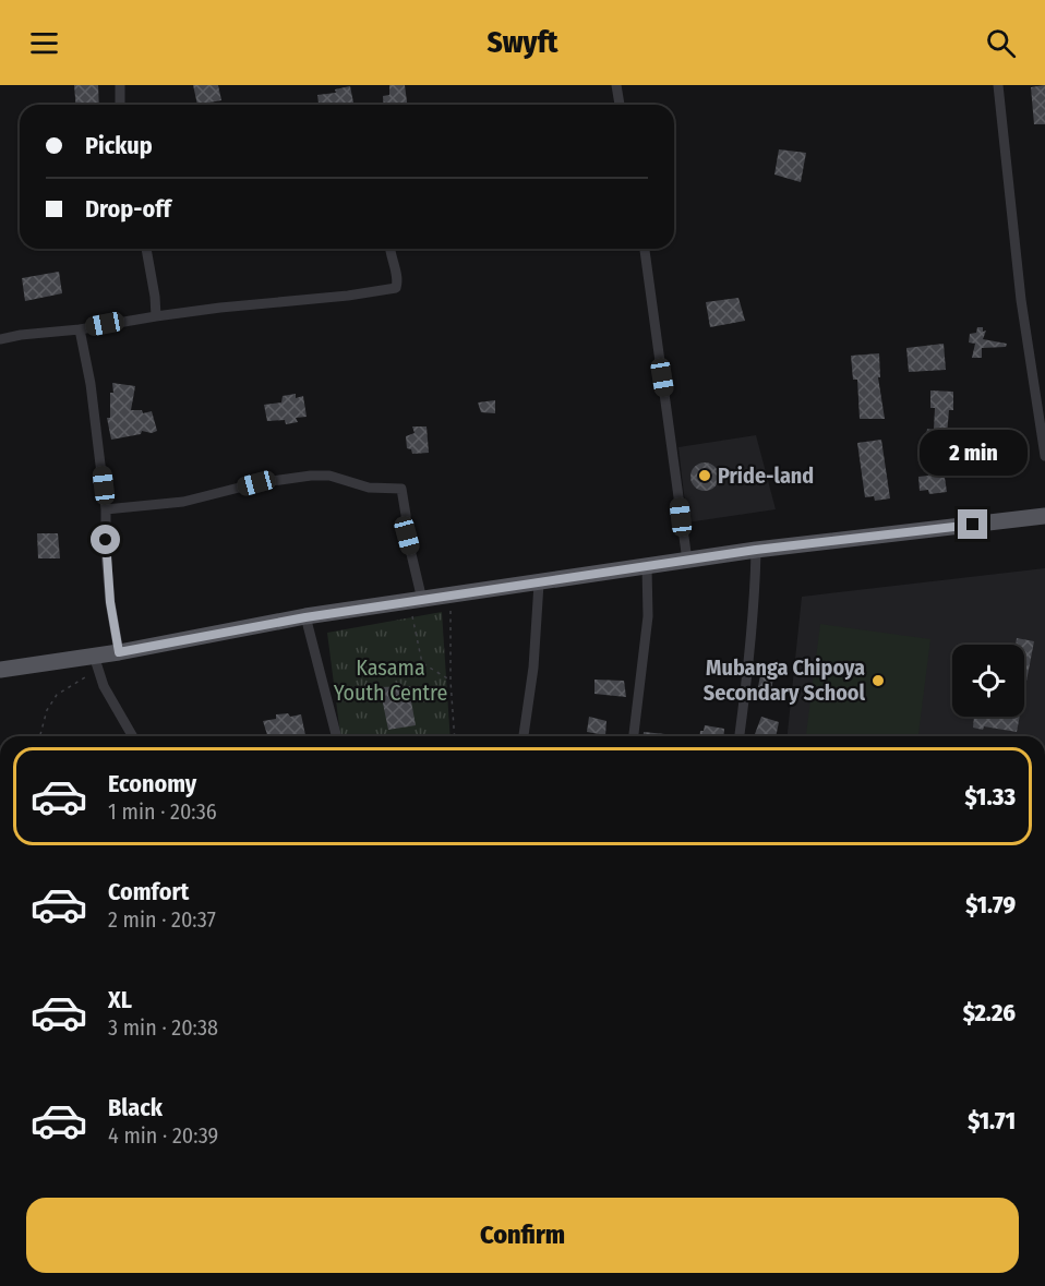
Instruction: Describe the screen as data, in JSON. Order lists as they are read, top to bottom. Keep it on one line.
{"parks":["Kasama Youth Centre"],"places":["Pride-land","Mubanga Chipoya Secondary School"],"page":{"header":"Swyft","banner":["Pickup","Drop-off"],"bubble":"2 min","list":[{"name":"Economy","note":"1 min · 20:36","value":"$1.33"},{"name":"Comfort","note":"2 min · 20:37","value":"$1.79"},{"name":"XL","note":"3 min · 20:38","value":"$2.26"},{"name":"Black","note":"4 min · 20:39","value":"$1.71"}],"buttons":"Confirm"}}
